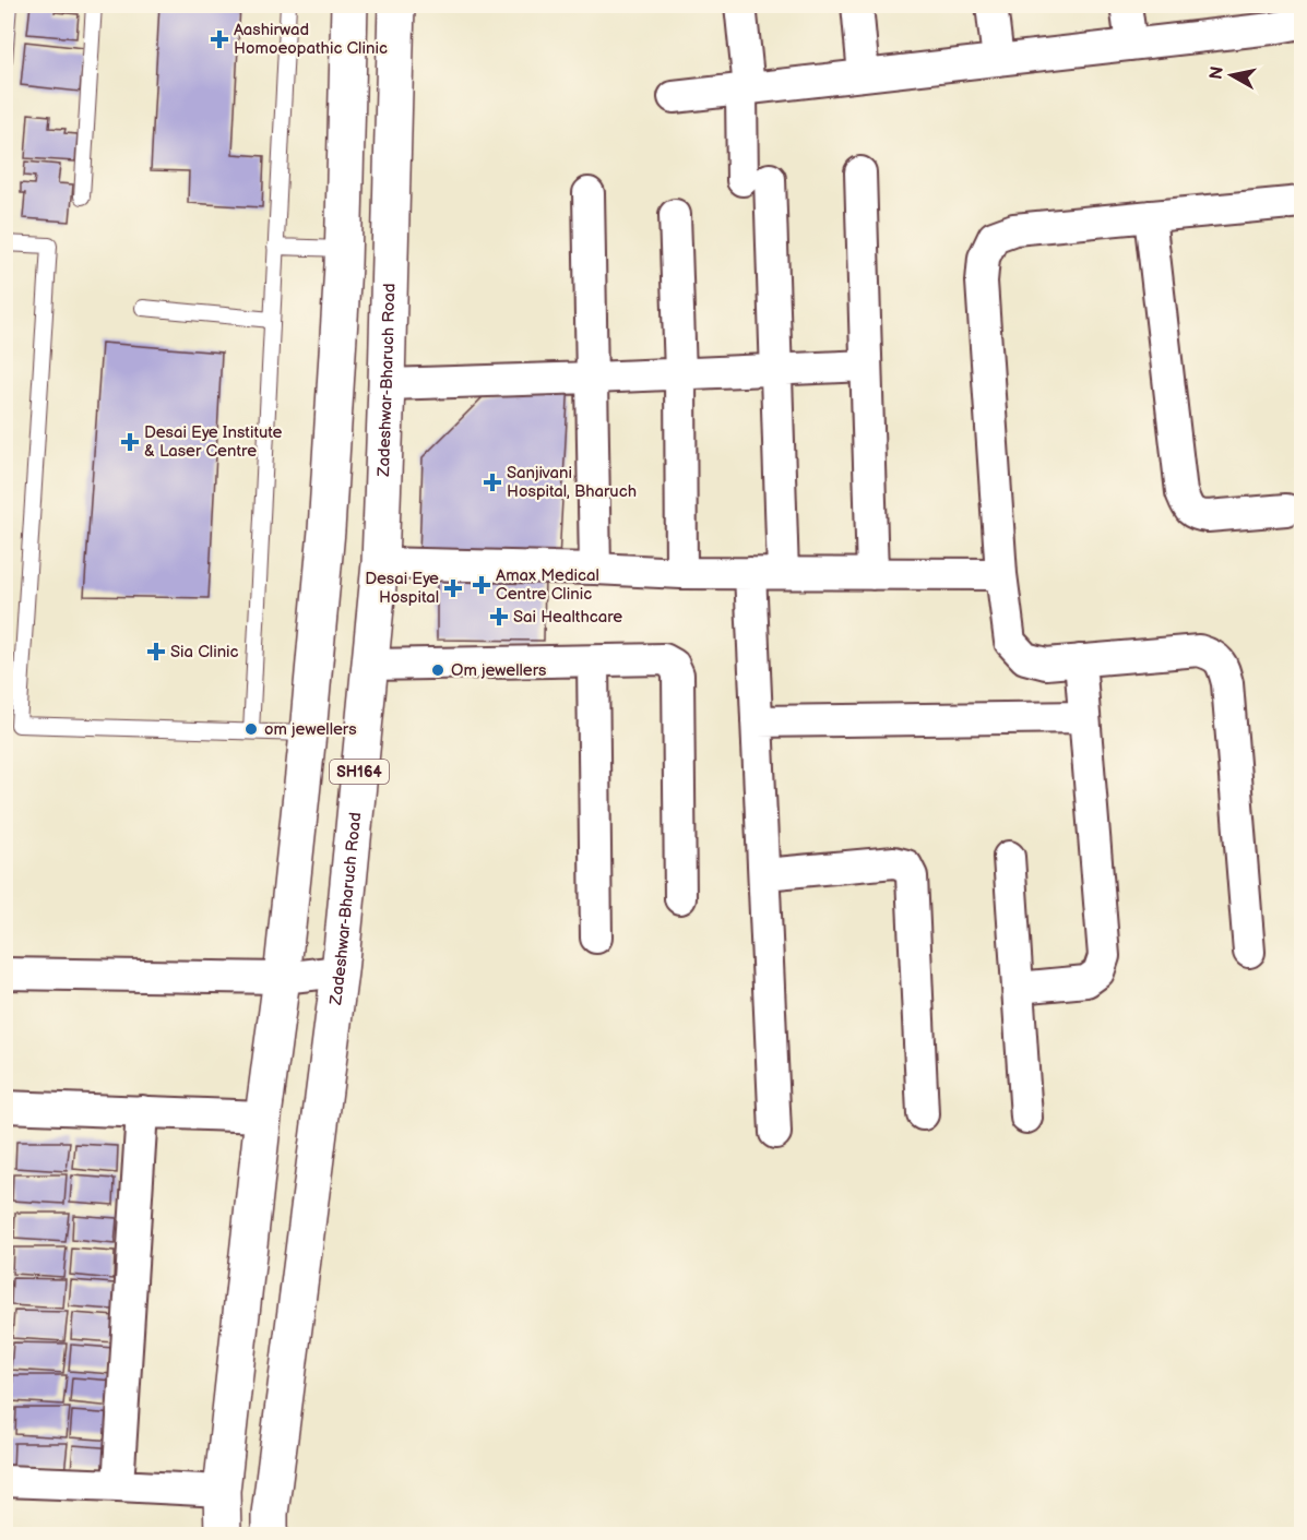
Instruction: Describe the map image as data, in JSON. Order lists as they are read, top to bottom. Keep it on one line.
{"streets":{"main road":["Zadeshwar-Bharuch Road","SH164"]},"places":{"health":["Aashirwad Homoeopathic Clinic","Desai Eye Institute & Laser Centre","Sanjivani Hospital, Bharuch","Amax Medical Centre Clinic","Desai Eye Hospital","Sai Healthcare","Sia Clinic"],"other":["Om jewellers","om jewellers"]},"north":"left"}
